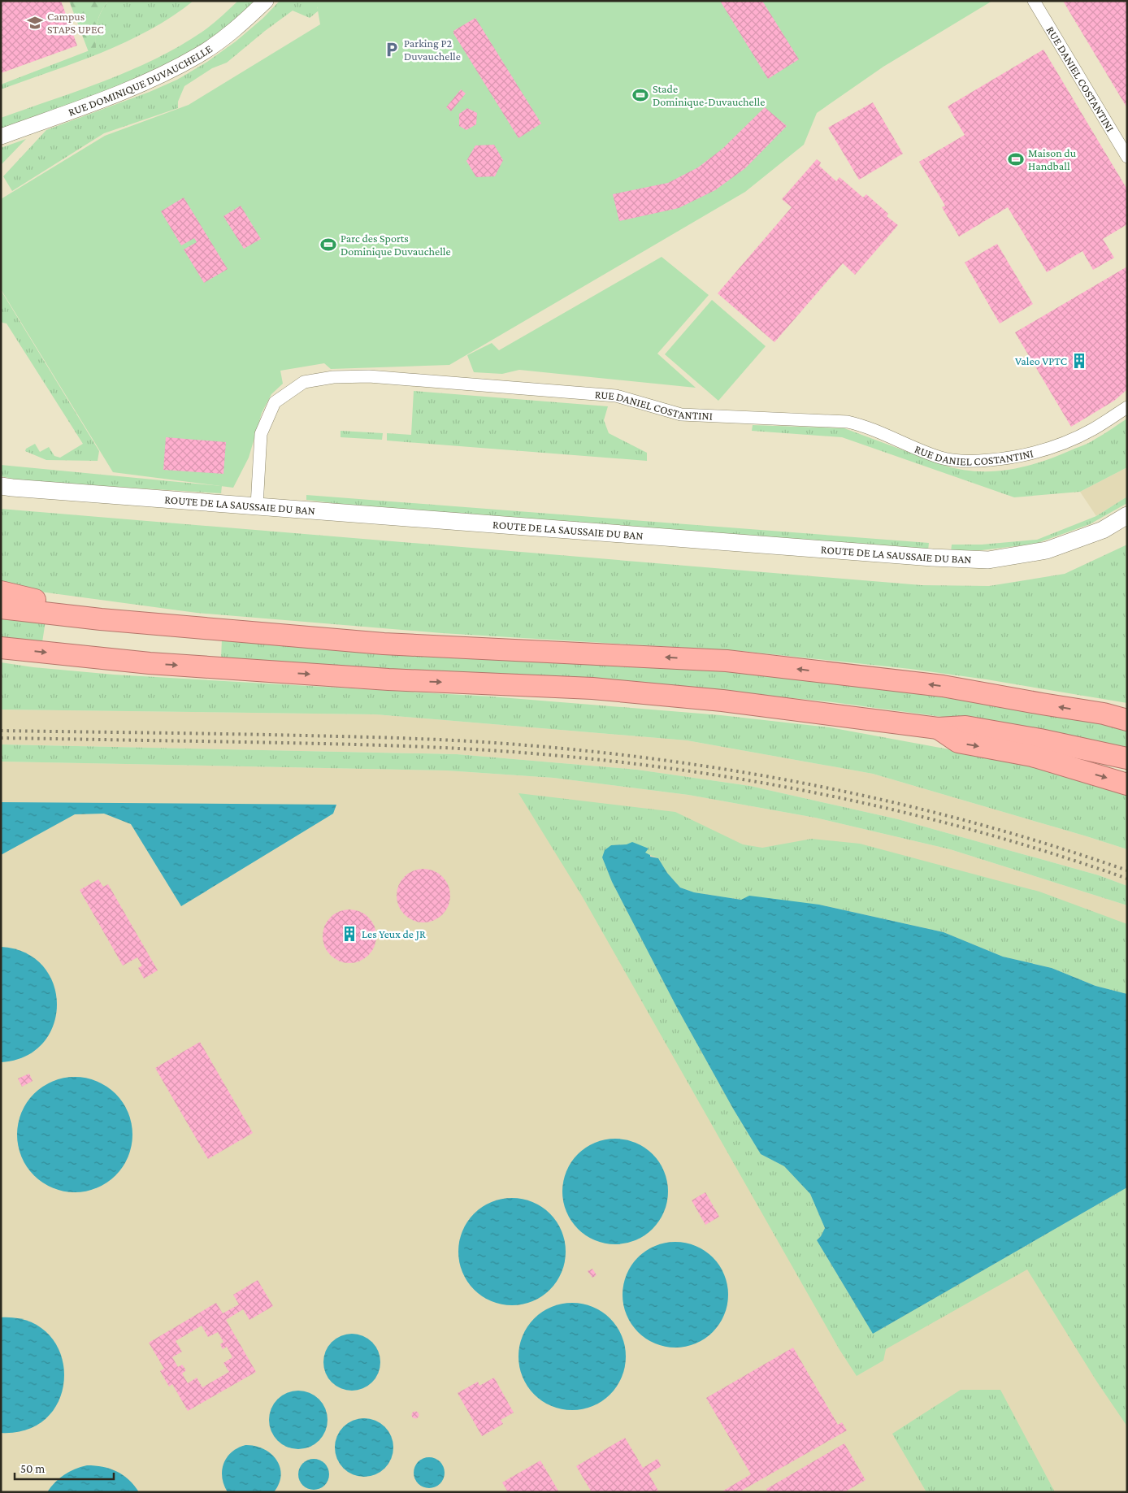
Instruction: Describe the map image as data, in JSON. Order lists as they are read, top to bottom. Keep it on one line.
{"streets":{"main road":["ROUTE DE LA SAUSSAIE DU BAN"],"street":["RUE DOMINIQUE DUVAUCHELLE","RUE DANIEL COSTANTINI"]},"crossings":[["RUE DANIEL COSTANTINI","ROUTE DE LA SAUSSAIE DU BAN"]],"places":{"school or university":["Campus STAPS UPEC"],"parking":["Parking P2 Duvauchelle"],"sports":["Stade Dominique-Duvauchelle","Maison du Handball","Parc des Sports Dominique Duvauchelle"],"building":["Valeo VPTC","Les Yeux de JR"]},"scale_bar":"50 m"}
